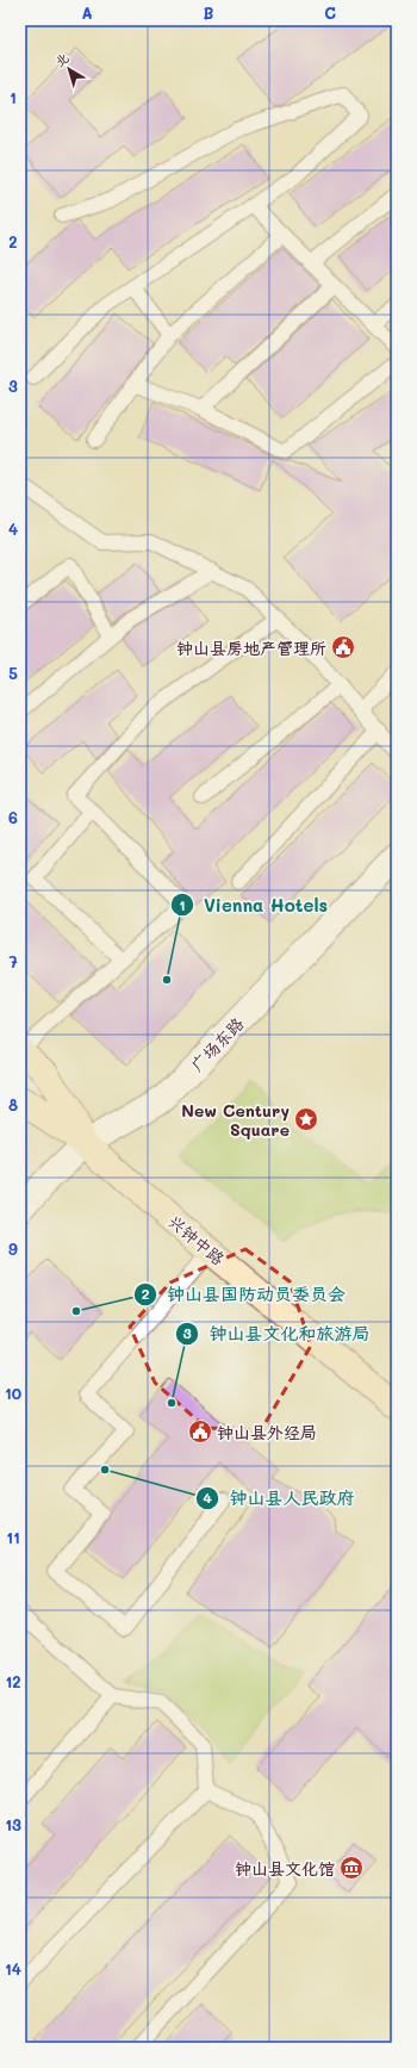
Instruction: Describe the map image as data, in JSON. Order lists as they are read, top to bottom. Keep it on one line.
{"streets":{"main road":["兴钟中路"],"street":["广场东路"]},"crossings":[["广场东路","兴钟中路"]],"places":{"public building":["钟山县房地产管理所","钟山县外经局"],"other":["Vienna Hotels","钟山县国防动员委员会","钟山县文化和旅游局","钟山县人民政府"],"place":["New Century Square"],"museum":["钟山县文化馆"]},"north":"top left","grid":{"columns":["A","B","C"],"rows":["1","2","3","4","5","6","7","8","9","10","11","12","13","14"]}}
